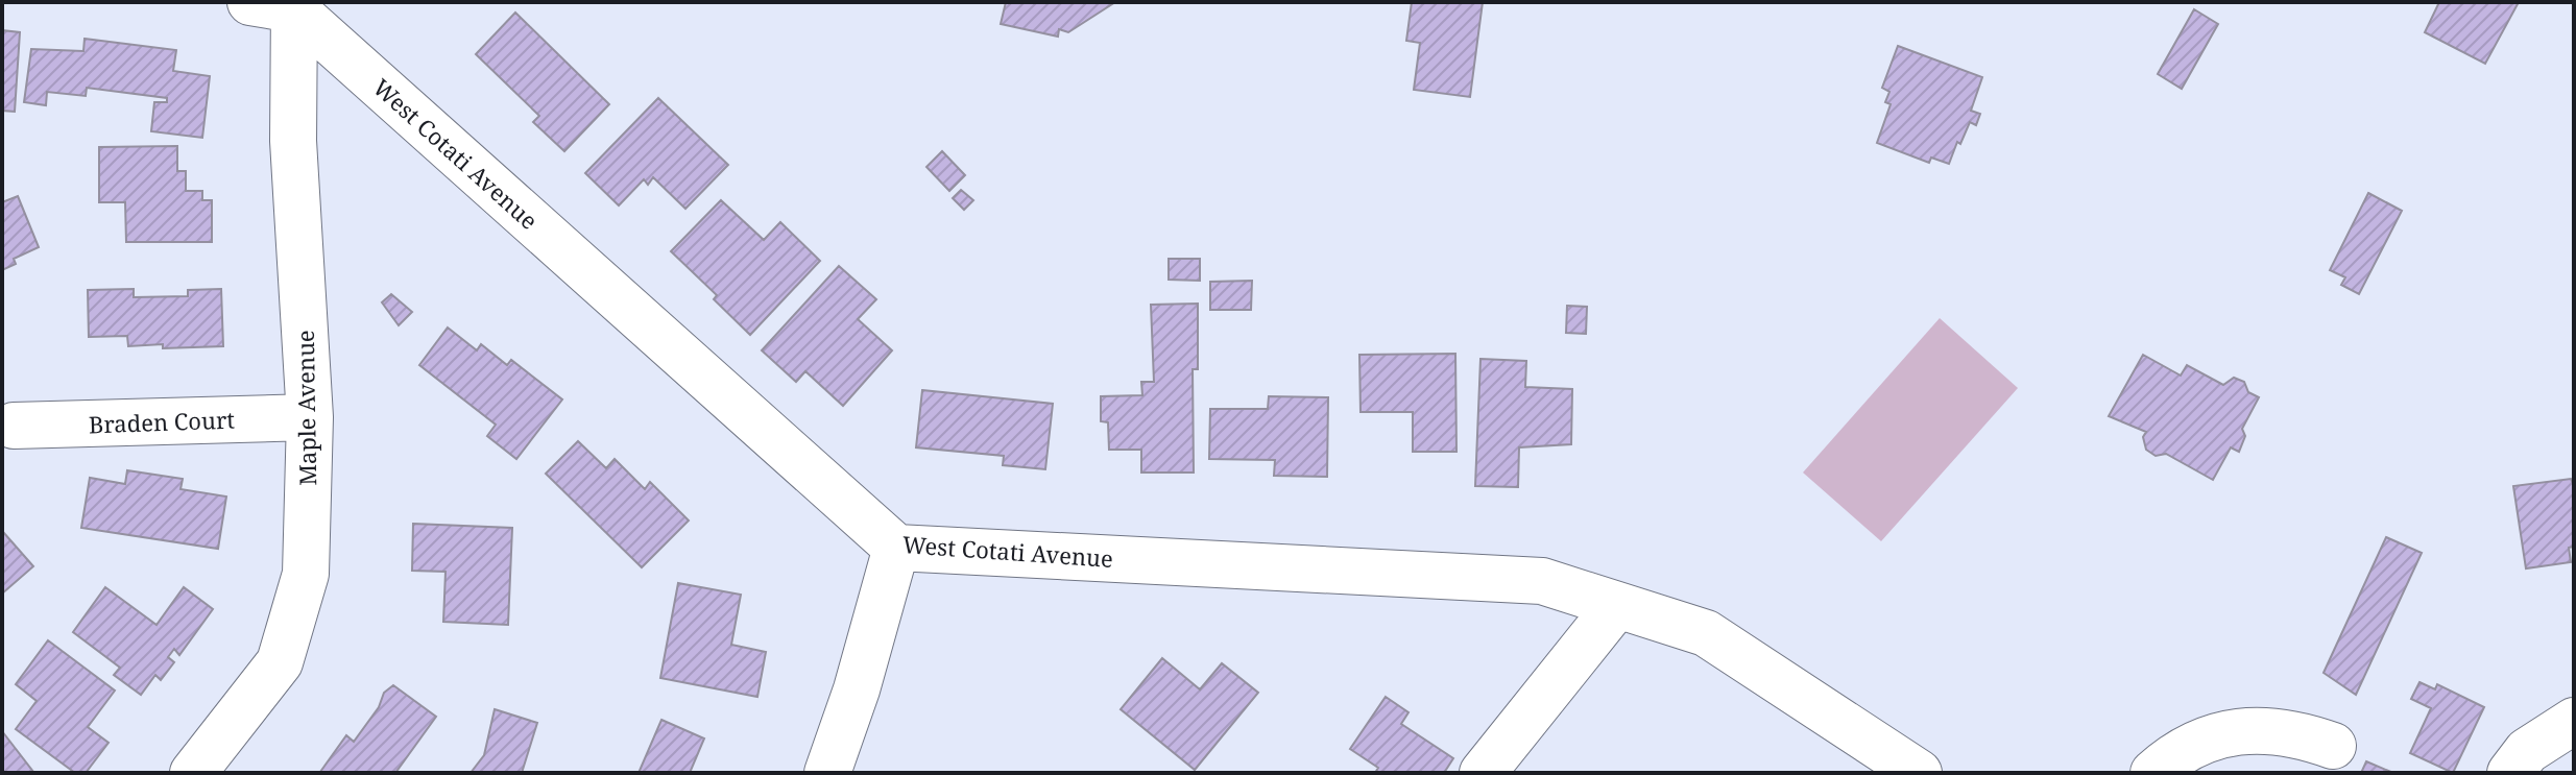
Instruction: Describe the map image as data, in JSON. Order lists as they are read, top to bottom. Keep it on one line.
{"streets":{"street":["West Cotati Avenue","Maple Avenue","Braden Court"]},"crossings":[["West Cotati Avenue","Maple Avenue"],["Maple Avenue","Braden Court"]]}
